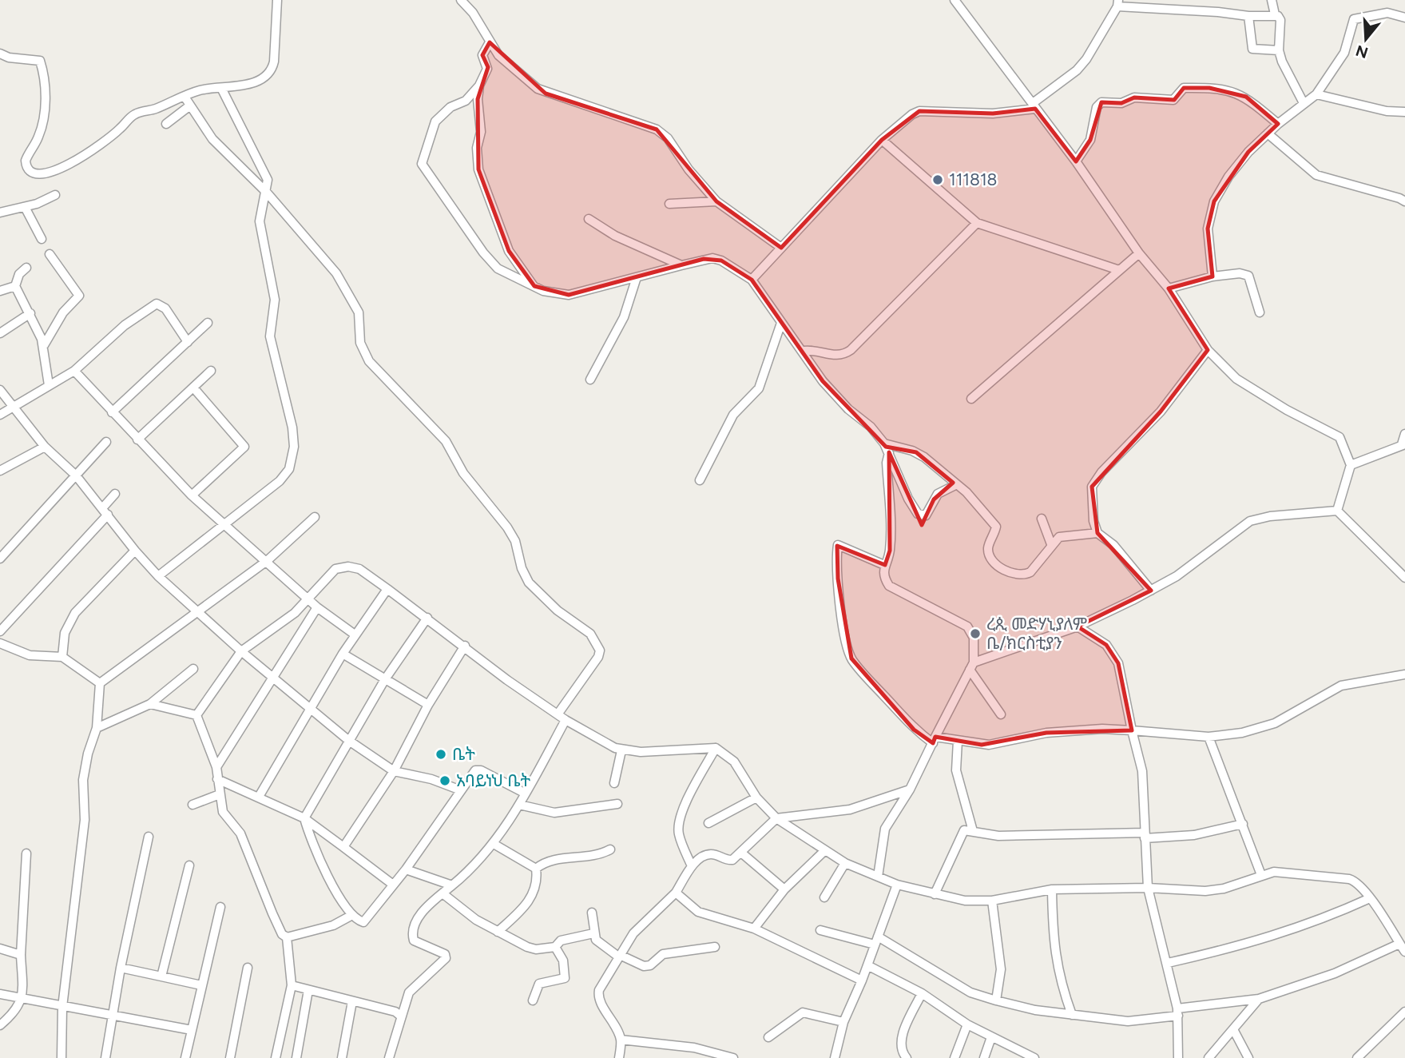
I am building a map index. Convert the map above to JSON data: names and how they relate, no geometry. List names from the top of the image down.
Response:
{
  "places": [
    "111818",
    "ረጲ መድሃኒያለም ቤ/ክርስቲያን",
    "ቤት",
    "አባይነህ ቤት"
  ],
  "north": "bottom"
}
